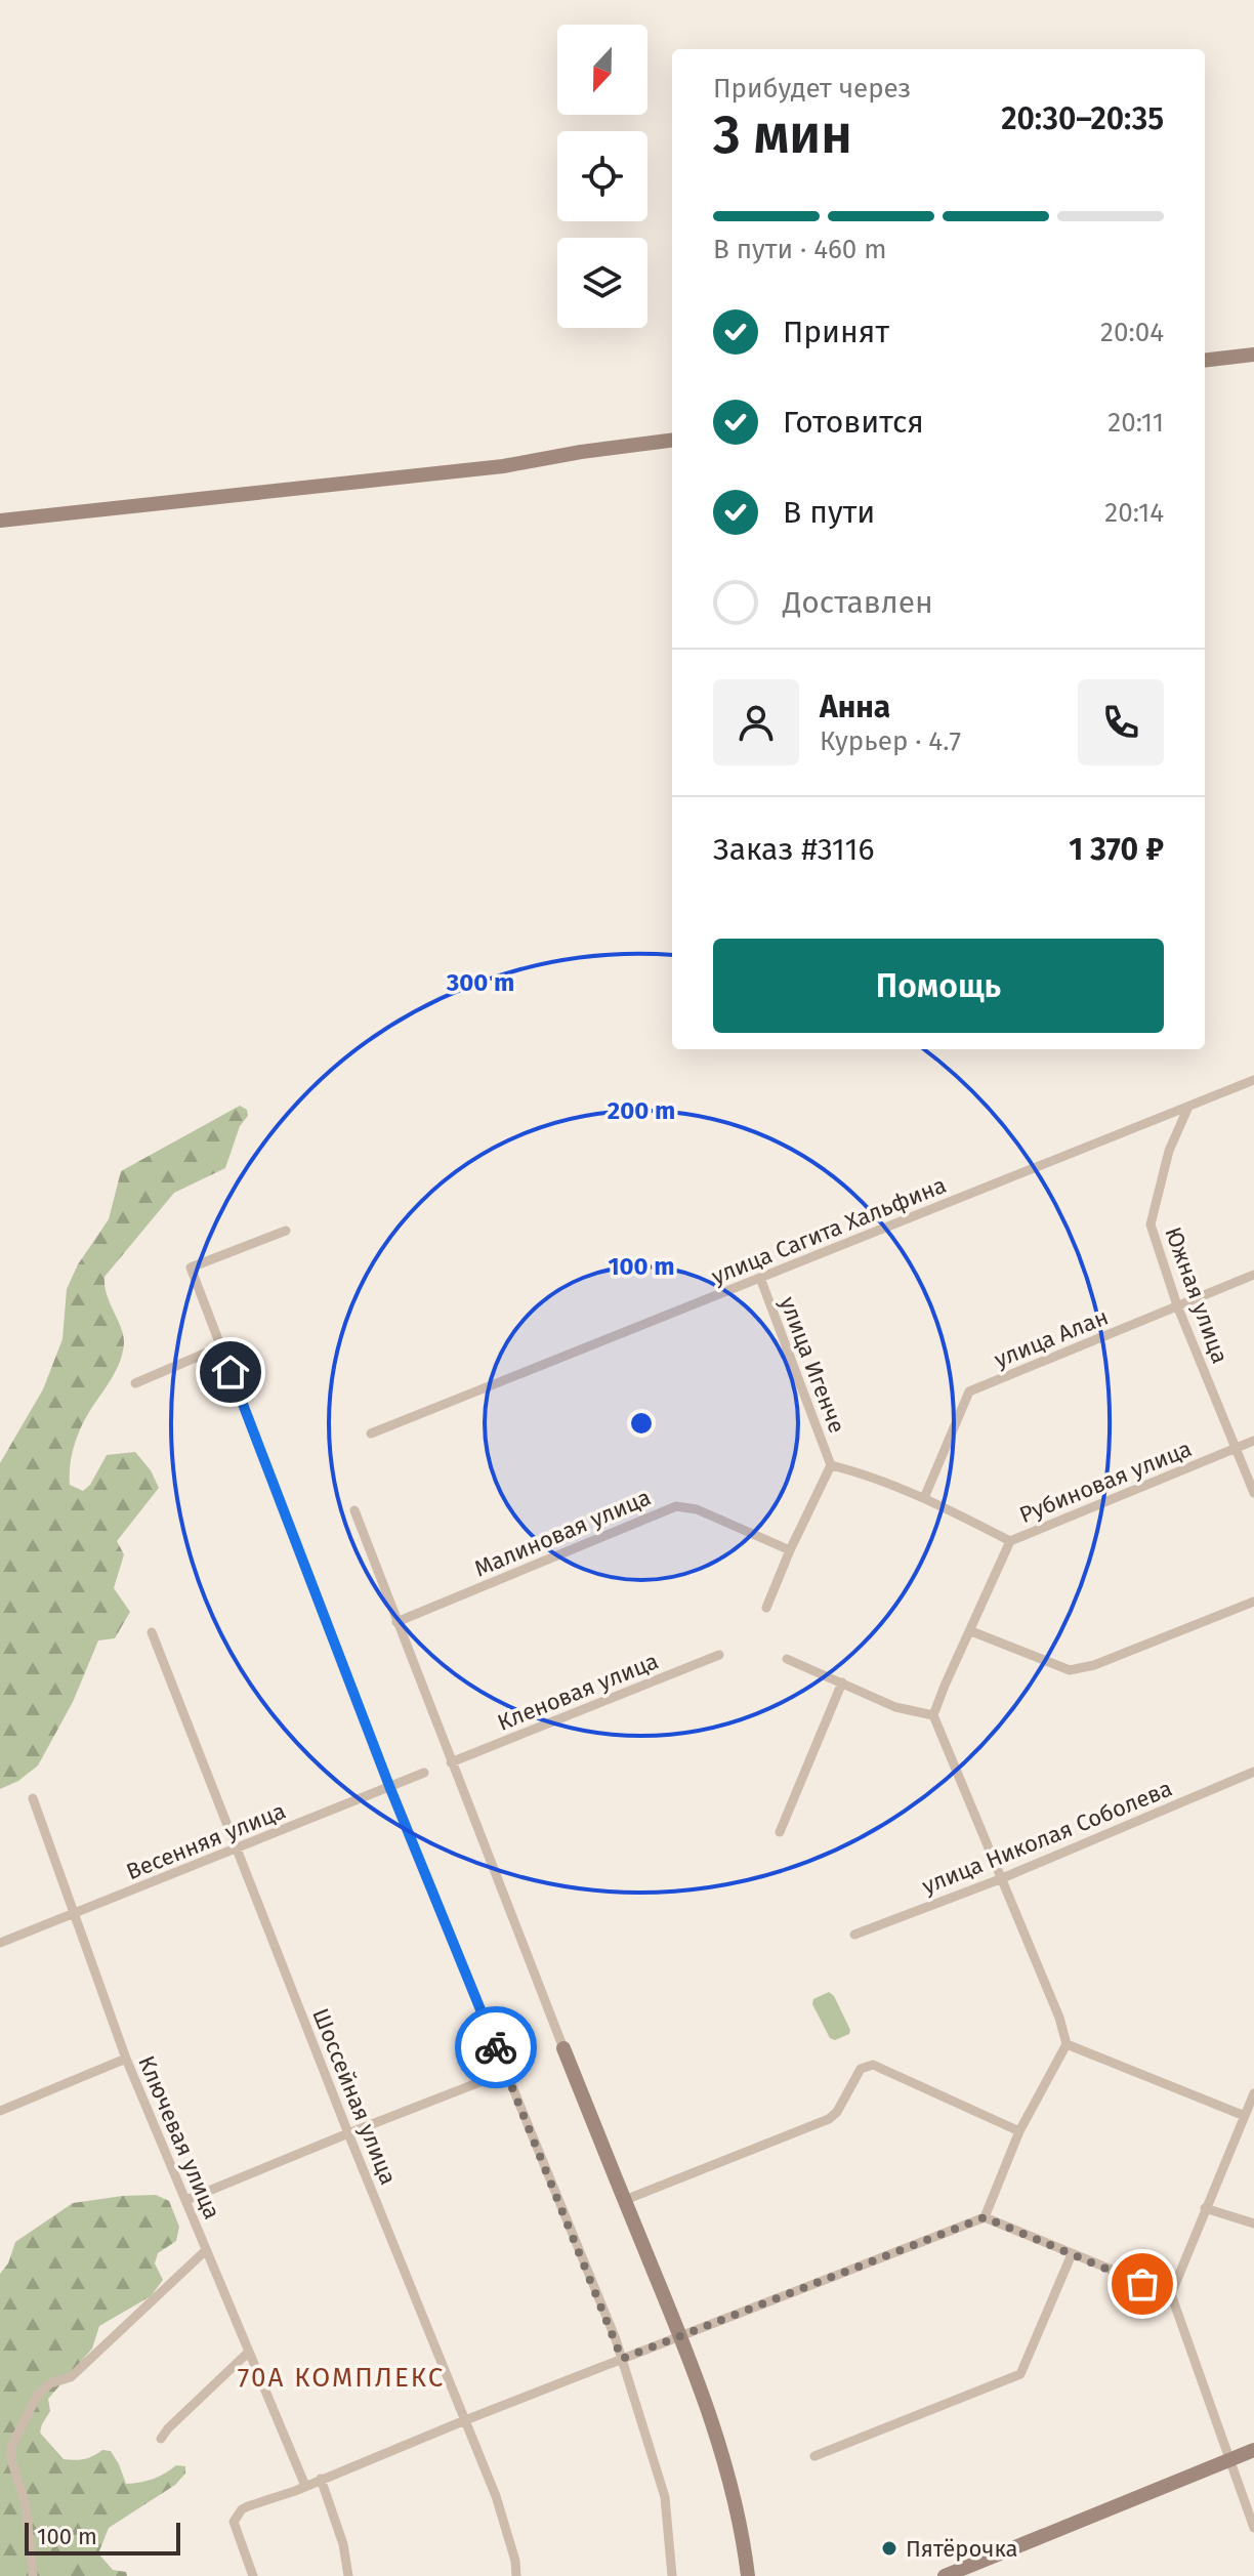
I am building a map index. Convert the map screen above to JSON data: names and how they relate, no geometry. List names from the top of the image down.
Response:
{
  "streets": {
    "street": [
      "улица Сагита Хальфина",
      "Южная улица",
      "улица Алан",
      "улица Игенче",
      "Рубиновая улица",
      "Малиновая улица",
      "Кленовая улица",
      "улица Николая Соболева",
      "Весенняя улица",
      "Шоссейная улица",
      "Ключевая улица"
    ]
  },
  "crossings": [
    ["улица Сагита Хальфина", "Южная улица"],
    ["улица Сагита Хальфина", "улица Игенче"],
    ["Южная улица", "улица Алан"],
    ["Южная улица", "Рубиновая улица"],
    ["улица Алан", "улица Игенче"],
    ["улица Игенче", "Рубиновая улица"],
    ["Весенняя улица", "Шоссейная улица"],
    ["Весенняя улица", "Ключевая улица"]
  ],
  "districts": ["70А КОМПЛЕКС"],
  "places": ["Пятёрочка"],
  "scale_bar": "100 m",
  "north": "bottom",
  "page": {
    "heading": ["3 мин", "Прибудет через", "20:30–20:35"],
    "panel": [
      "Анна",
      "Курьер · 4.7",
      "Заказ #3116",
      "1 370 ₽"
    ],
    "bar": "В пути · 460 m",
    "list": [
      ["Принят", "20:04"],
      ["Готовится", "20:11"],
      ["В пути", "20:14"],
      "Доставлен"
    ],
    "buttons": "Помощь",
    "scale": "100 m"
  },
  "rings": ["300 m", "200 m", "100 m"]
}
